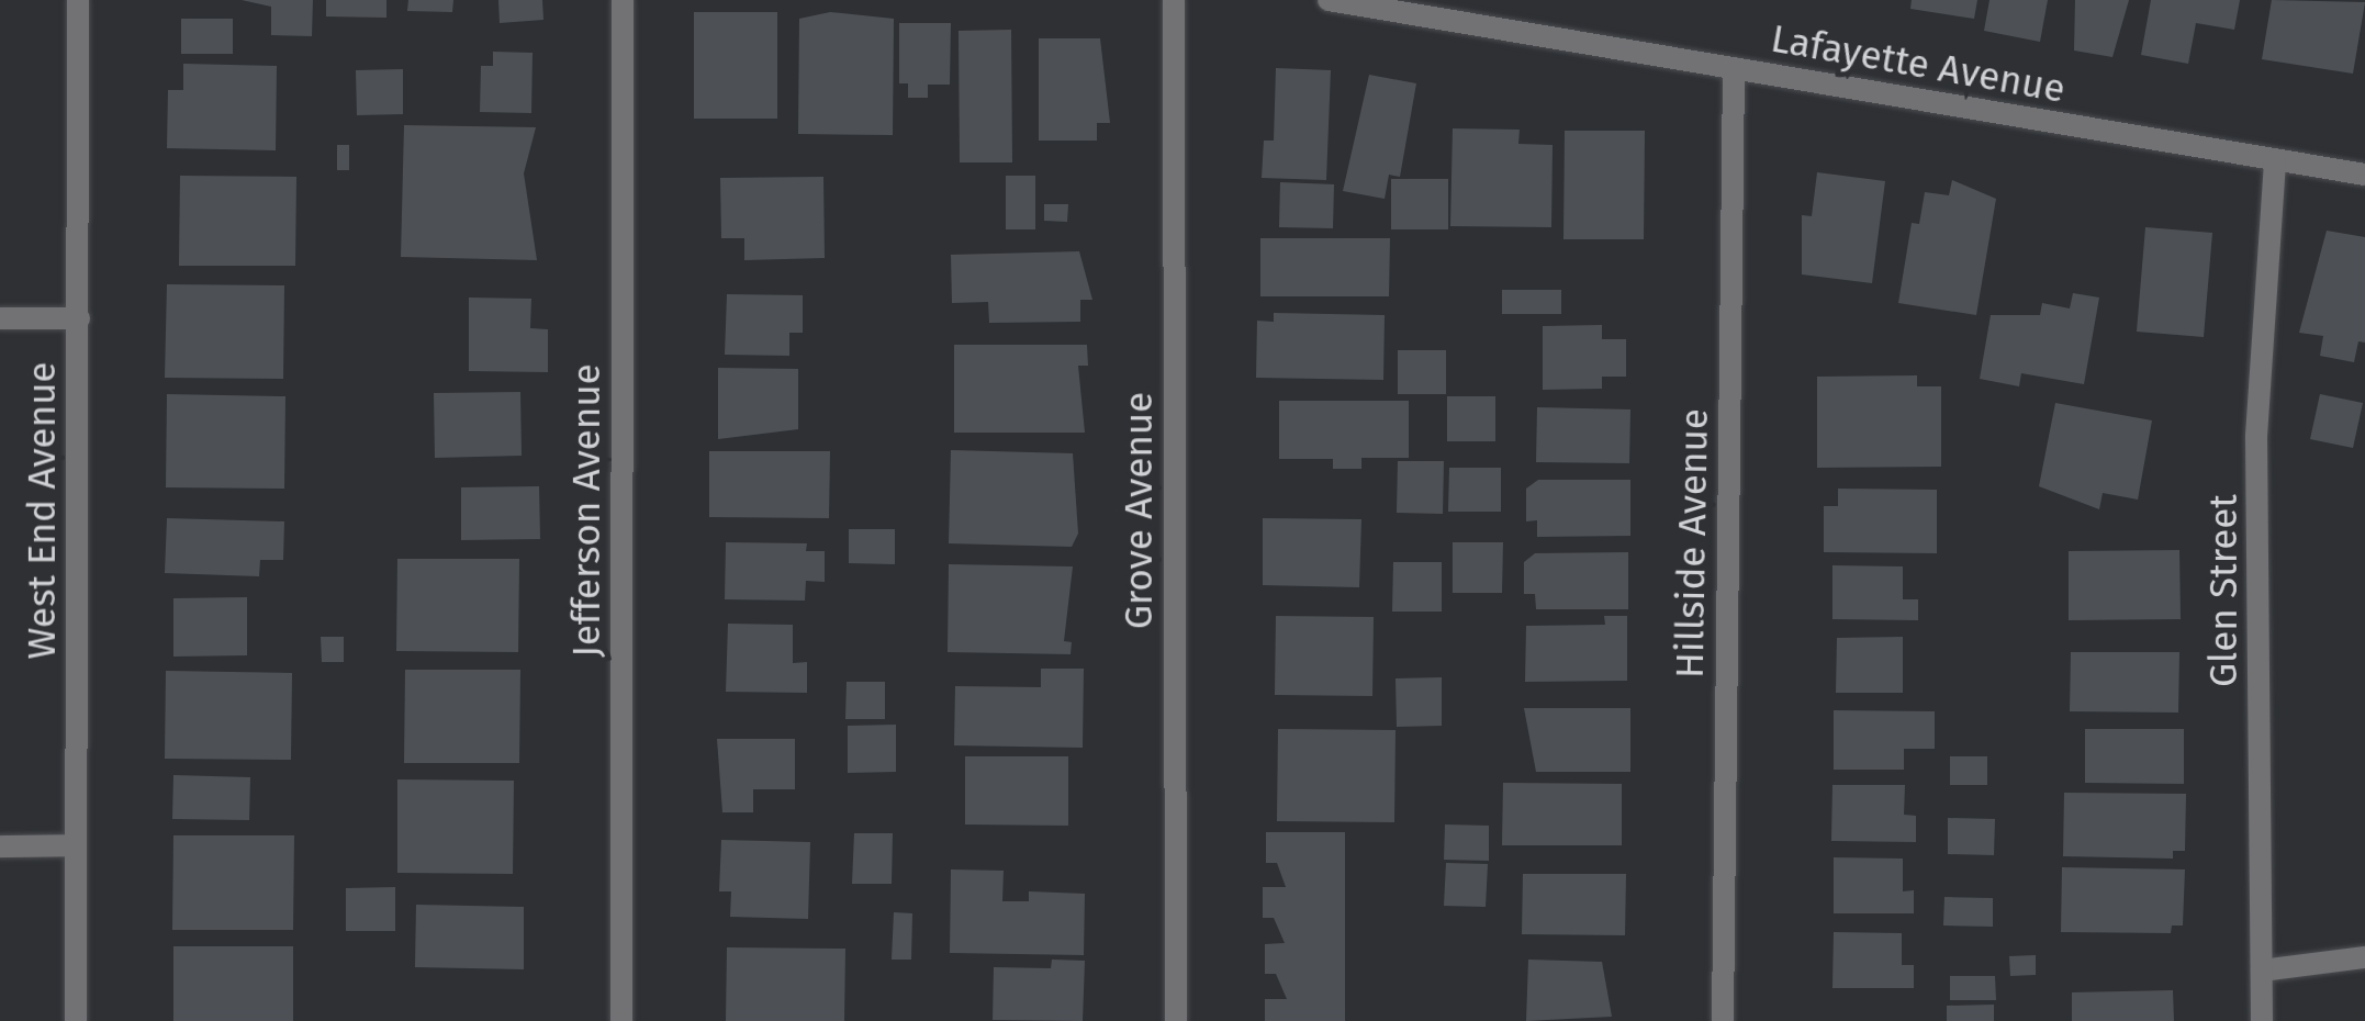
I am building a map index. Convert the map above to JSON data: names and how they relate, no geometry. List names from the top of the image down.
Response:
{
  "streets": {
    "street": [
      "Lafayette Avenue",
      "West End Avenue",
      "Jefferson Avenue",
      "Grove Avenue",
      "Hillside Avenue",
      "Glen Street"
    ]
  },
  "crossings": [
    ["Lafayette Avenue", "Hillside Avenue"],
    ["Lafayette Avenue", "Glen Street"]
  ]
}
